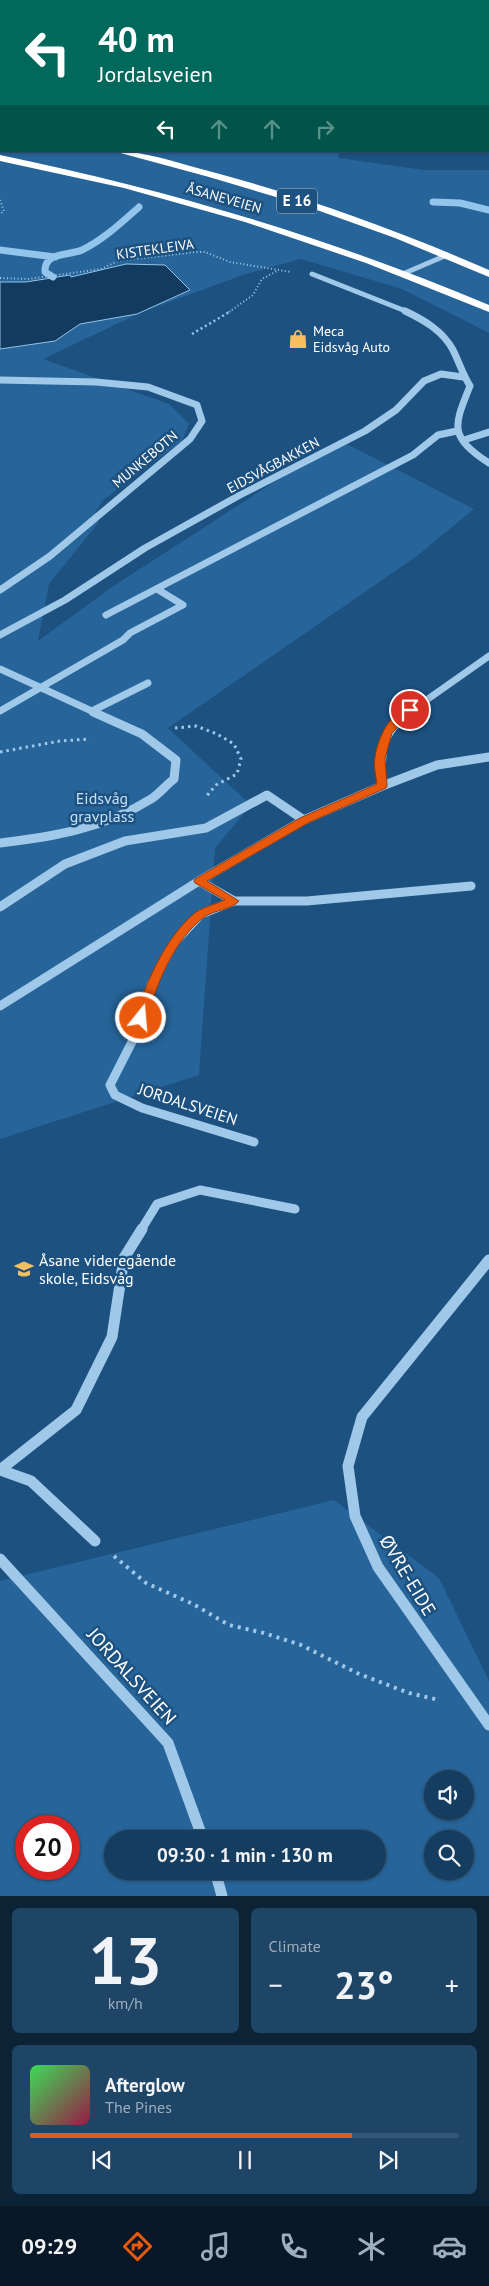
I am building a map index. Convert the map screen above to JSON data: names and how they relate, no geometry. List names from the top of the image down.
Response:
{
  "streets": {
    "highway": ["ÅSANEVEIEN", "E 16"],
    "street": [
      "MUNKEBOTN",
      "EIDSVÅGBAKKEN",
      "JORDALSVEIEN",
      "ØVRE-EIDE"
    ],
    "path": ["KISTEKLEIVA"]
  },
  "parks": ["Eidsvåg gravplass"],
  "places": {
    "shop": ["Meca Eidsvåg Auto"],
    "school or university": ["Åsane videregående skole, Eidsvåg"]
  },
  "page": {
    "turn": ["40 m", "Jordalsveien"],
    "limit": "20",
    "trip": "09:30 · 1 min · 130 m",
    "tile": [
      ["13", "km/h"],
      "Climate"
    ],
    "heat": ["−", "23°", "+"],
    "song": ["Afterglow", "The Pines"],
    "tabs": "09:29"
  }
}
